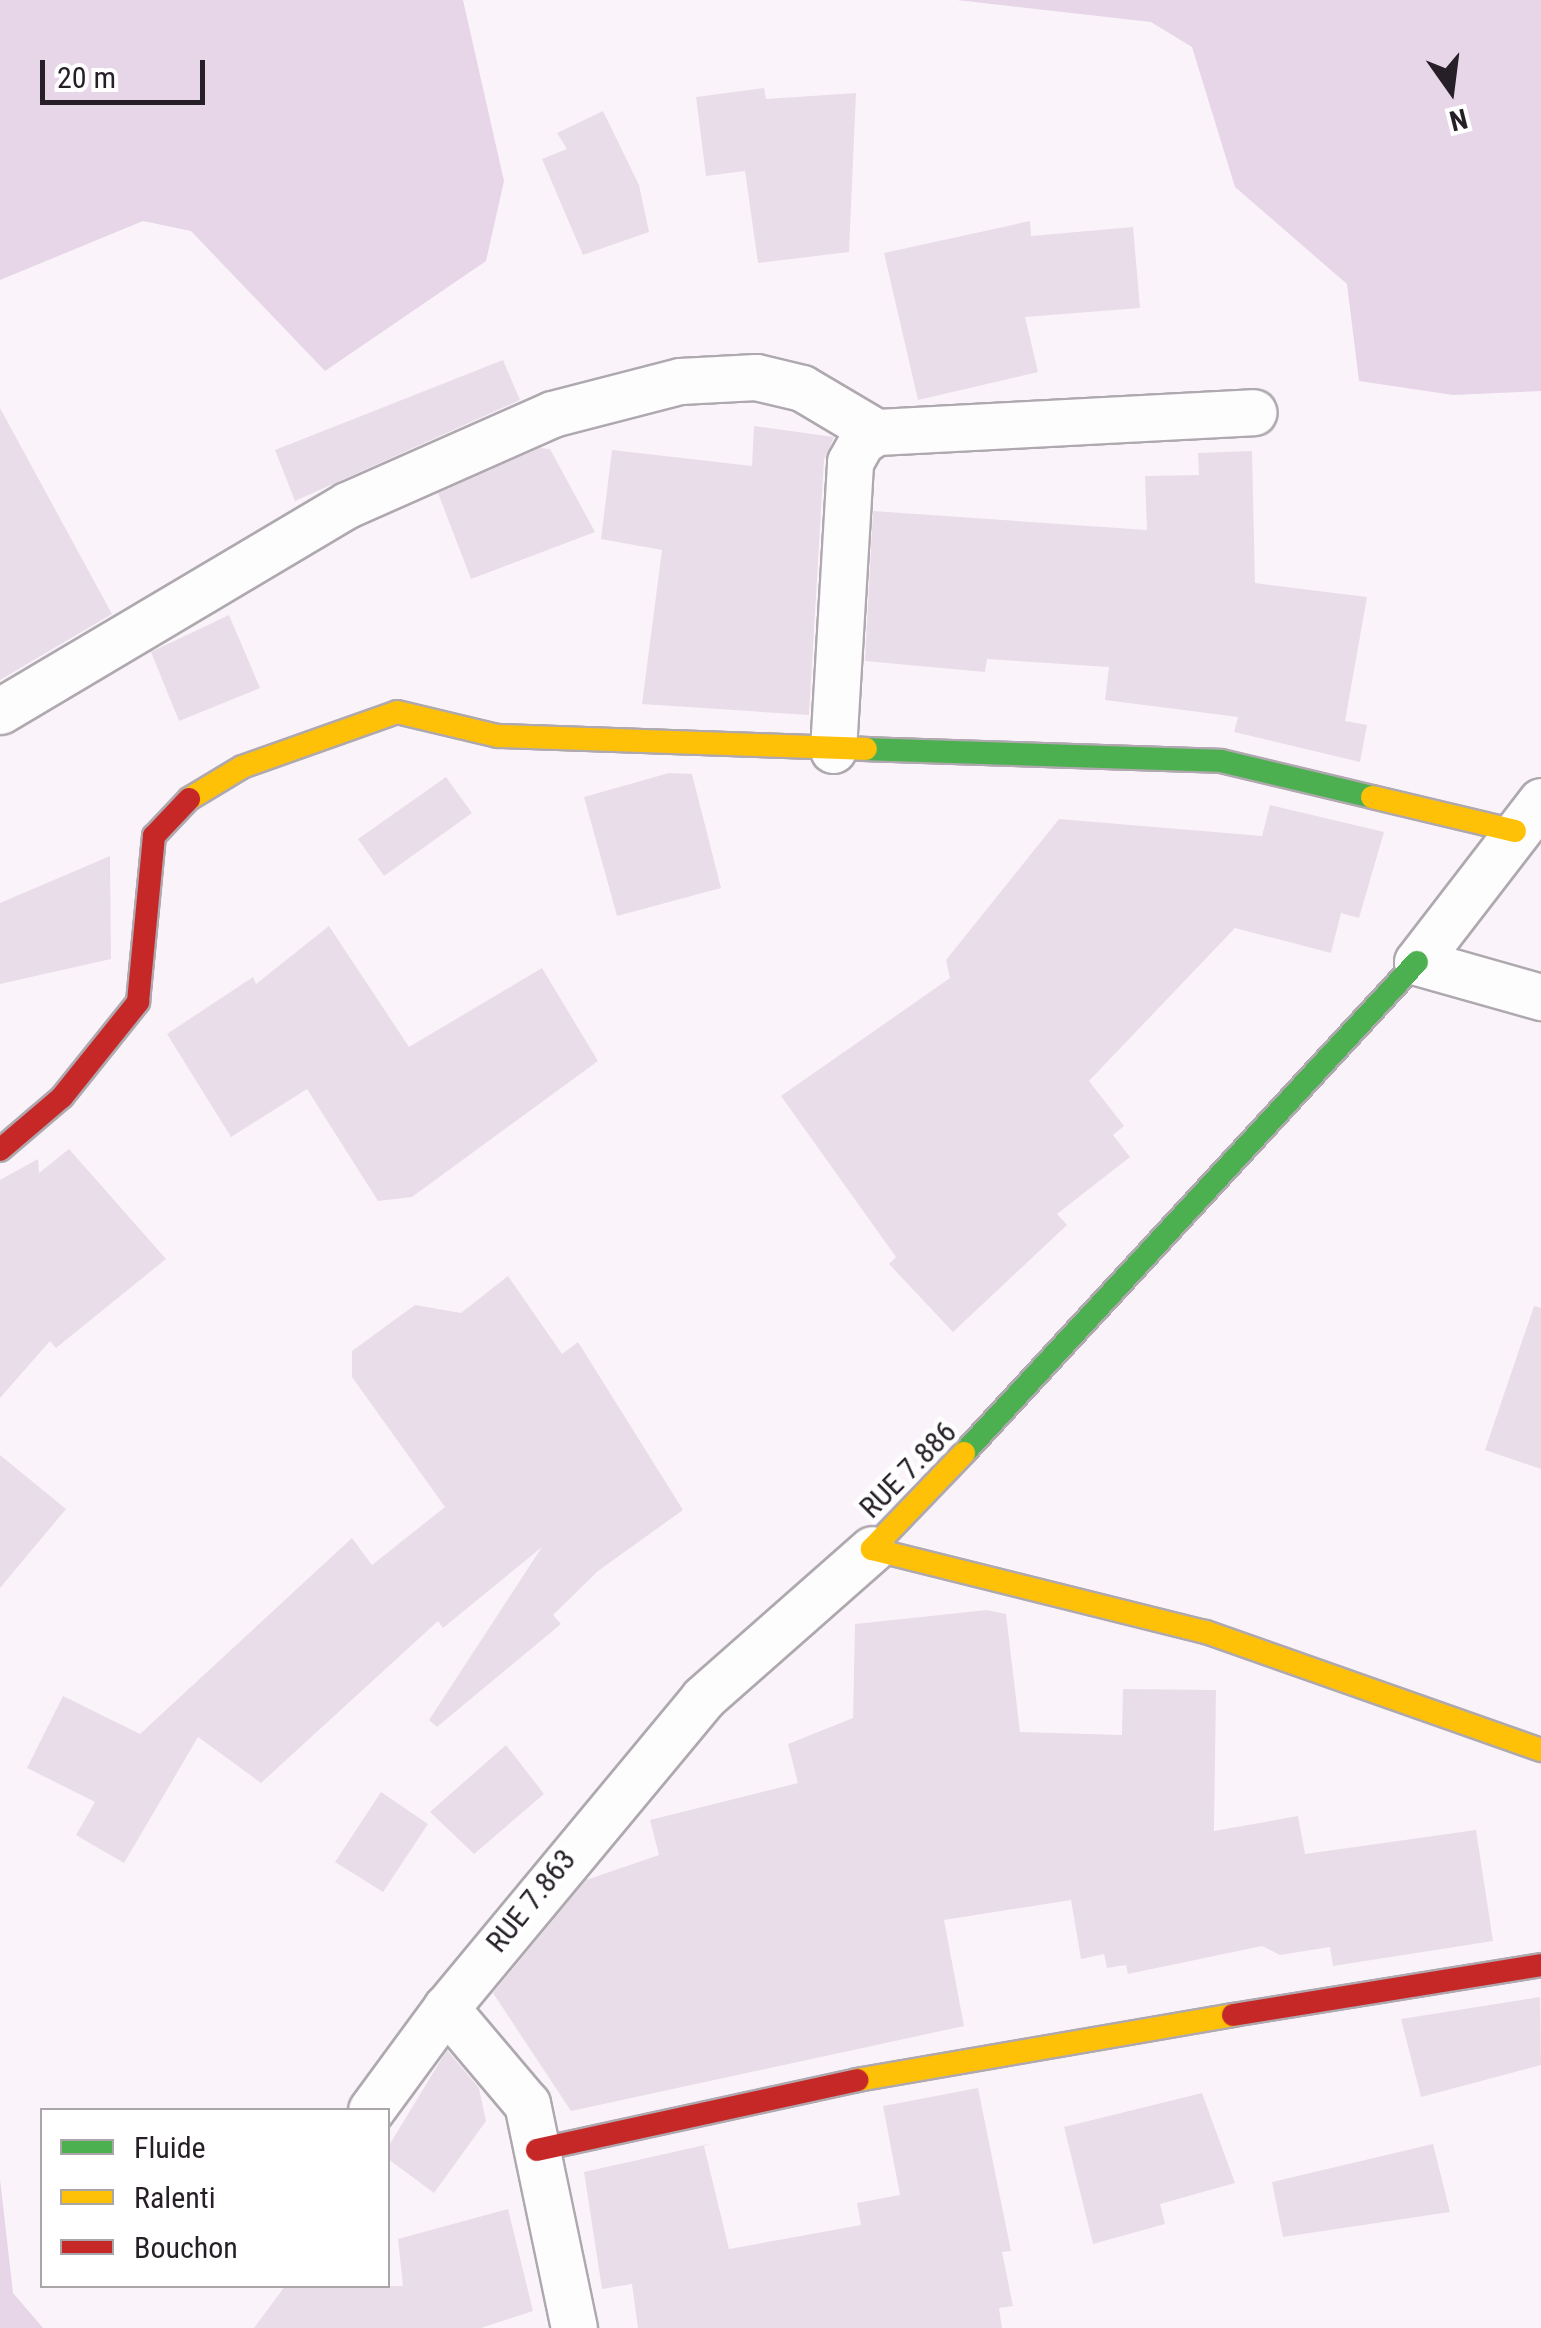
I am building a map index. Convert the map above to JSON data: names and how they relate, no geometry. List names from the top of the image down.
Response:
{
  "streets": {
    "street": ["RUE 7.886", "RUE 7.863"]
  },
  "crossings": [
    ["RUE 7.886", "RUE 7.863"]
  ],
  "legend": ["Fluide", "Ralenti", "Bouchon"],
  "scale_bar": "20 m",
  "north": "bottom"
}
